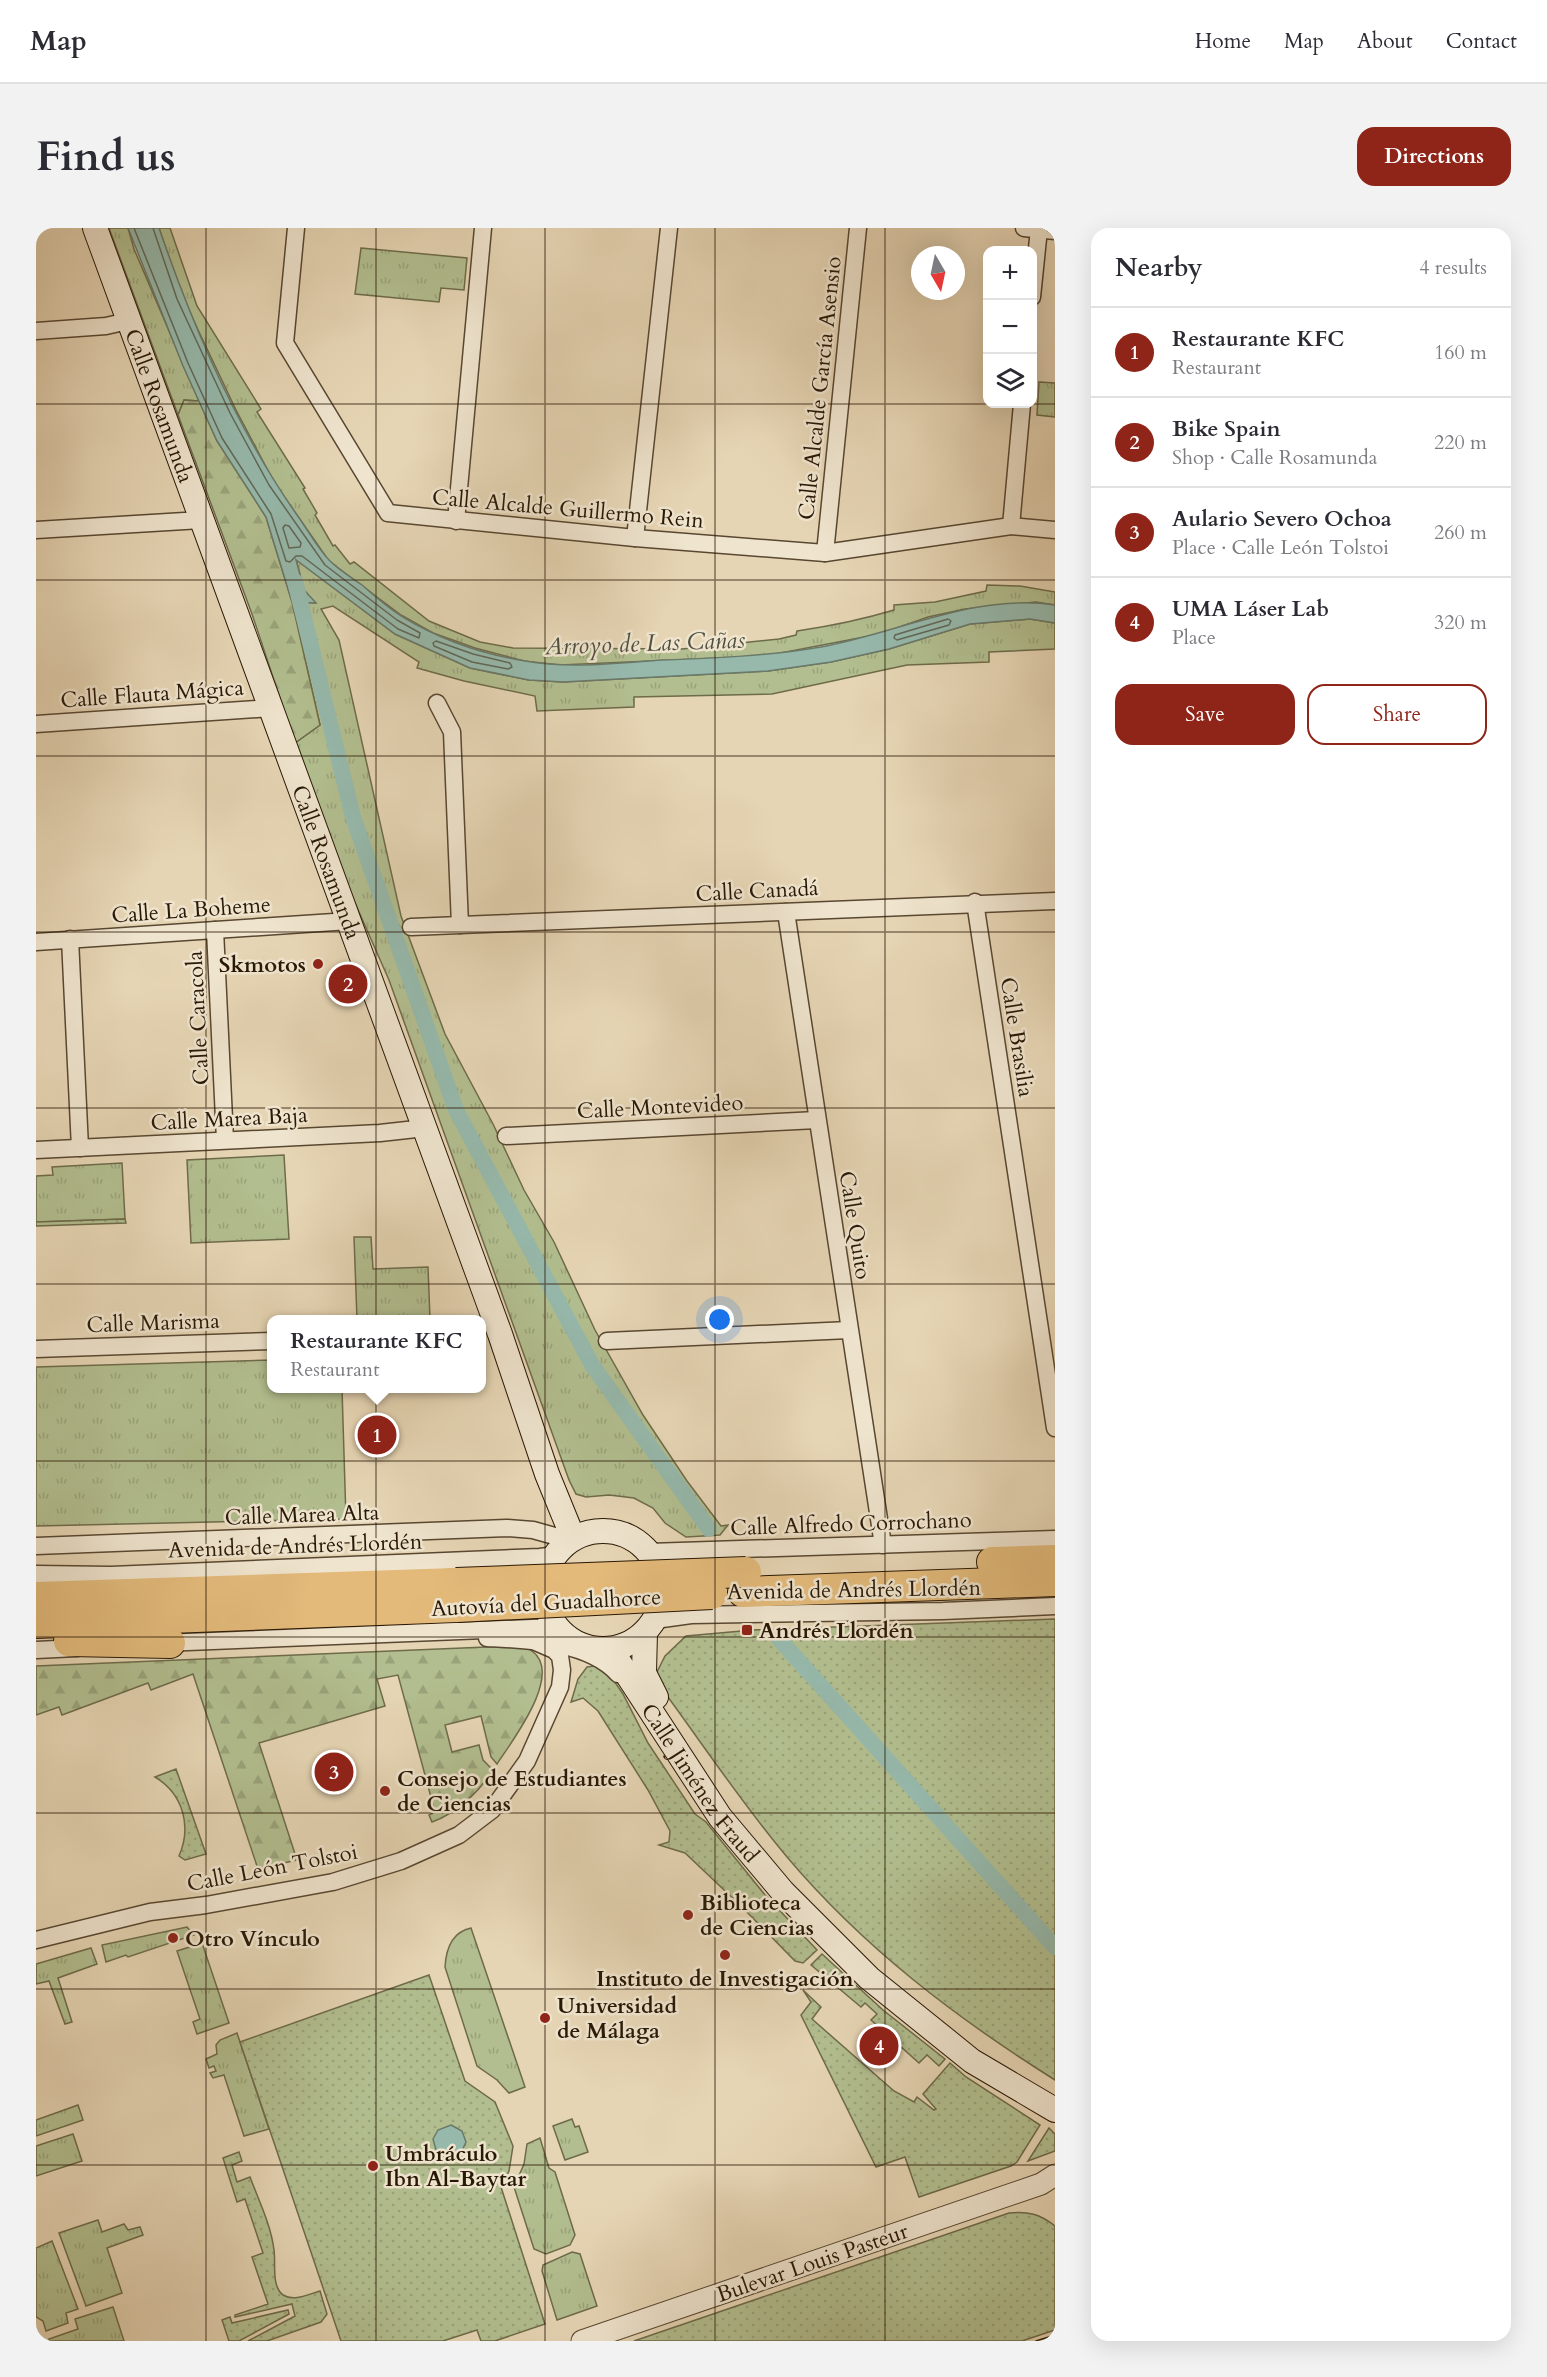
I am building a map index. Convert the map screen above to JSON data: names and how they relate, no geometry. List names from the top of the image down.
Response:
{
  "streets": {
    "highway": ["Autovía del Guadalhorce"],
    "main road": ["Calle Rosamunda", "Calle Jiménez Fraud"],
    "street": [
      "Calle Alcalde García Asensio",
      "Calle Alcalde Guillermo Rein",
      "Calle Flauta Mágica",
      "Calle Canadá",
      "Calle La Boheme",
      "Calle Caracola",
      "Calle Brasilia",
      "Calle Montevideo",
      "Calle Marea Baja",
      "Calle Quito",
      "Calle Marisma",
      "Calle Marea Alta",
      "Calle Alfredo Corrochano",
      "Avenida de Andrés Llordén",
      "Calle León Tolstoi",
      "Bulevar Louis Pasteur"
    ]
  },
  "crossings": [
    ["Calle Alcalde García Asensio", "Calle Alcalde Guillermo Rein"],
    ["Calle Rosamunda", "Calle Flauta Mágica"],
    ["Calle Rosamunda", "Calle La Boheme"],
    ["Calle Rosamunda", "Calle Marea Baja"],
    ["Calle Rosamunda", "Calle Marea Alta"],
    ["Calle Rosamunda", "Calle Alfredo Corrochano"],
    ["Calle Rosamunda", "Avenida de Andrés Llordén"],
    ["Calle Rosamunda", "Calle Jiménez Fraud"],
    ["Calle Canadá", "Calle Brasilia"],
    ["Calle Canadá", "Calle Quito"],
    ["Calle La Boheme", "Calle Caracola"],
    ["Calle Caracola", "Calle Marea Baja"],
    ["Calle Montevideo", "Calle Quito"],
    ["Calle Quito", "Calle Alfredo Corrochano"],
    ["Calle Marea Alta", "Calle Alfredo Corrochano"],
    ["Calle Marea Alta", "Avenida de Andrés Llordén"],
    ["Calle Marea Alta", "Calle Jiménez Fraud"],
    ["Calle Alfredo Corrochano", "Avenida de Andrés Llordén"],
    ["Calle Alfredo Corrochano", "Calle Jiménez Fraud"],
    ["Avenida de Andrés Llordén", "Calle Jiménez Fraud"]
  ],
  "water": ["Arroyo de Las Cañas"],
  "places": {
    "other": [
      "Skmotos",
      "Consejo de Estudiantes de Ciencias",
      "Biblioteca de Ciencias",
      "Otro Vínculo",
      "Instituto de Investigación",
      "Universidad de Málaga",
      "Umbráculo Ibn Al-Baytar"
    ],
    "transit": ["Andrés Llordén"]
  },
  "north": "bottom",
  "page": {
    "header": "Map",
    "nav": [
      "Home",
      "Map",
      "About",
      "Contact"
    ],
    "buttons": [
      "Directions",
      ["Save", "Share"]
    ],
    "title": "Find us",
    "heading": ["Nearby", "4 results"],
    "map_buttons": ["+", "−"],
    "list": [
      {
        "mark": "1",
        "name": "Restaurante KFC",
        "note": "Restaurant",
        "value": "160 m"
      },
      {
        "mark": "2",
        "name": "Bike Spain",
        "note": "Shop · Calle Rosamunda",
        "value": "220 m"
      },
      {
        "mark": "3",
        "name": "Aulario Severo Ochoa",
        "note": "Place · Calle León Tolstoi",
        "value": "260 m"
      },
      {
        "mark": "4",
        "name": "UMA Láser Lab",
        "note": "Place",
        "value": "320 m"
      }
    ],
    "pins": [
      "2",
      "1",
      "3",
      "4"
    ],
    "popup": ["Restaurante KFC", "Restaurant"]
  }
}
